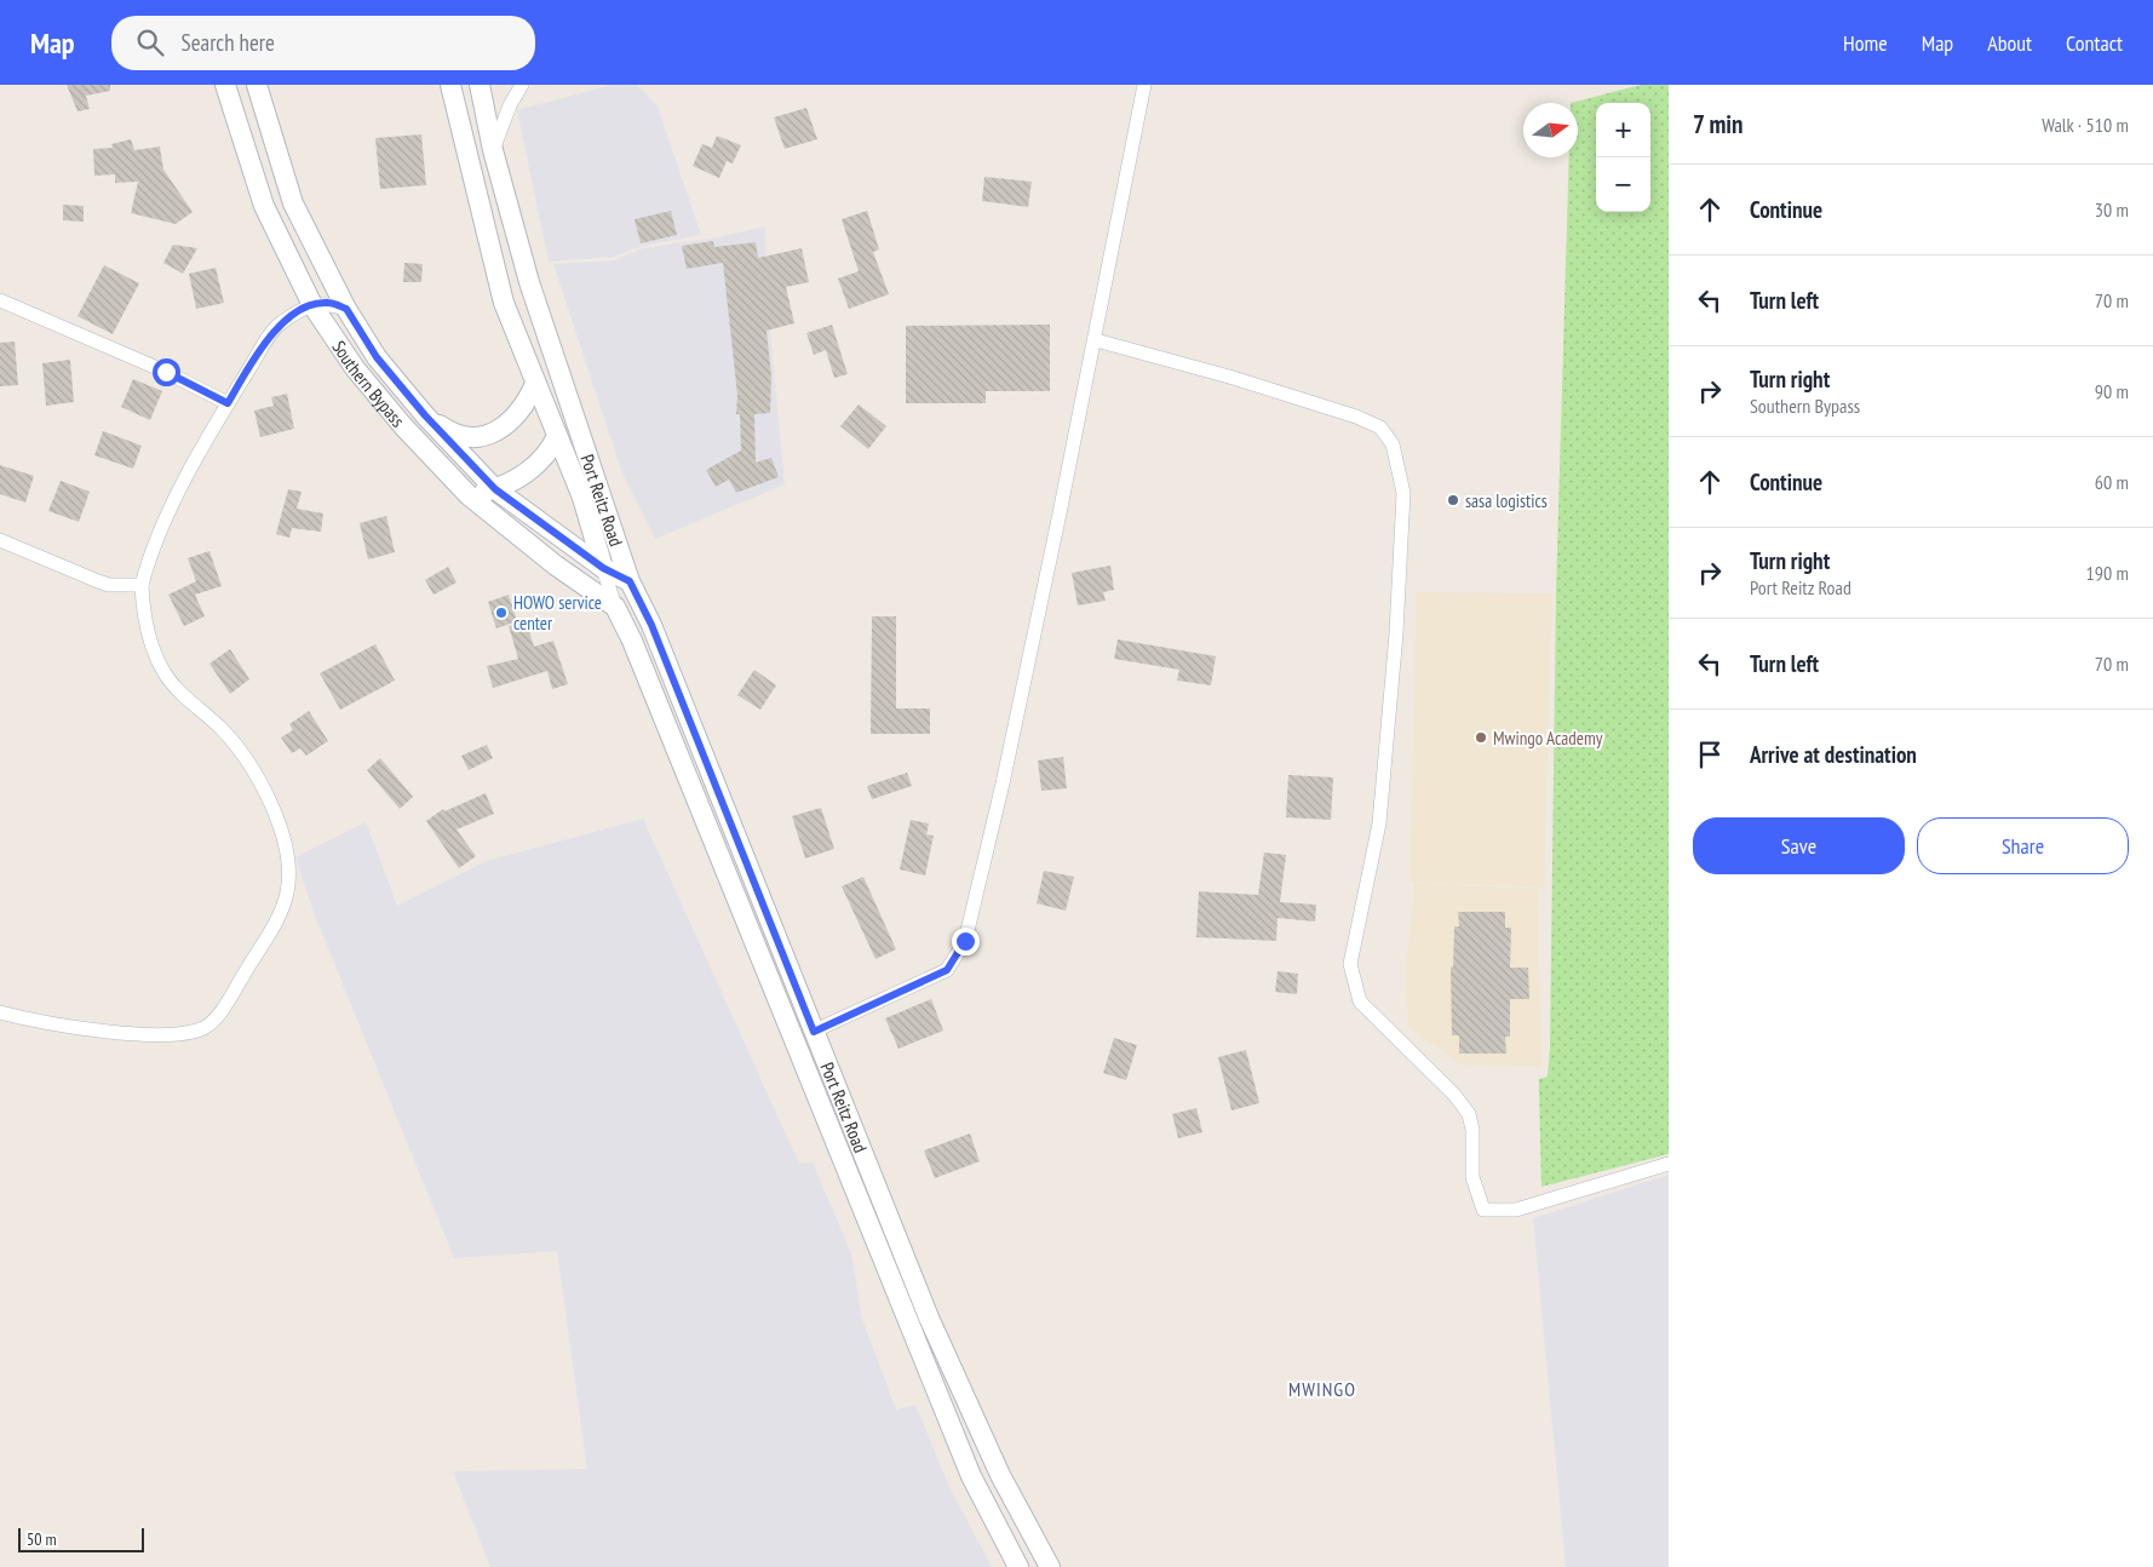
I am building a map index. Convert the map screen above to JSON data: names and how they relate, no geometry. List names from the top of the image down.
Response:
{
  "streets": {
    "main road": ["Southern Bypass", "Port Reitz Road"]
  },
  "crossings": [
    ["Southern Bypass", "Port Reitz Road"]
  ],
  "districts": ["MWINGO"],
  "places": ["sasa logistics", "HOWO service center", "Mwingo Academy"],
  "scale_bar": "50 m",
  "north": "right",
  "page": {
    "header": "Map",
    "search": "Search here",
    "nav": [
      "Home",
      "Map",
      "About",
      "Contact"
    ],
    "heading": ["7 min", "Walk · 510 m"],
    "map_buttons": ["+", "−"],
    "list": [
      ["Continue", "30 m"],
      ["Turn left", "70 m"],
      ["Turn right", "Southern Bypass", "90 m"],
      ["Continue", "60 m"],
      ["Turn right", "Port Reitz Road", "190 m"],
      ["Turn left", "70 m"],
      "Arrive at destination"
    ],
    "buttons": ["Save", "Share"],
    "scale": "50 m"
  }
}
